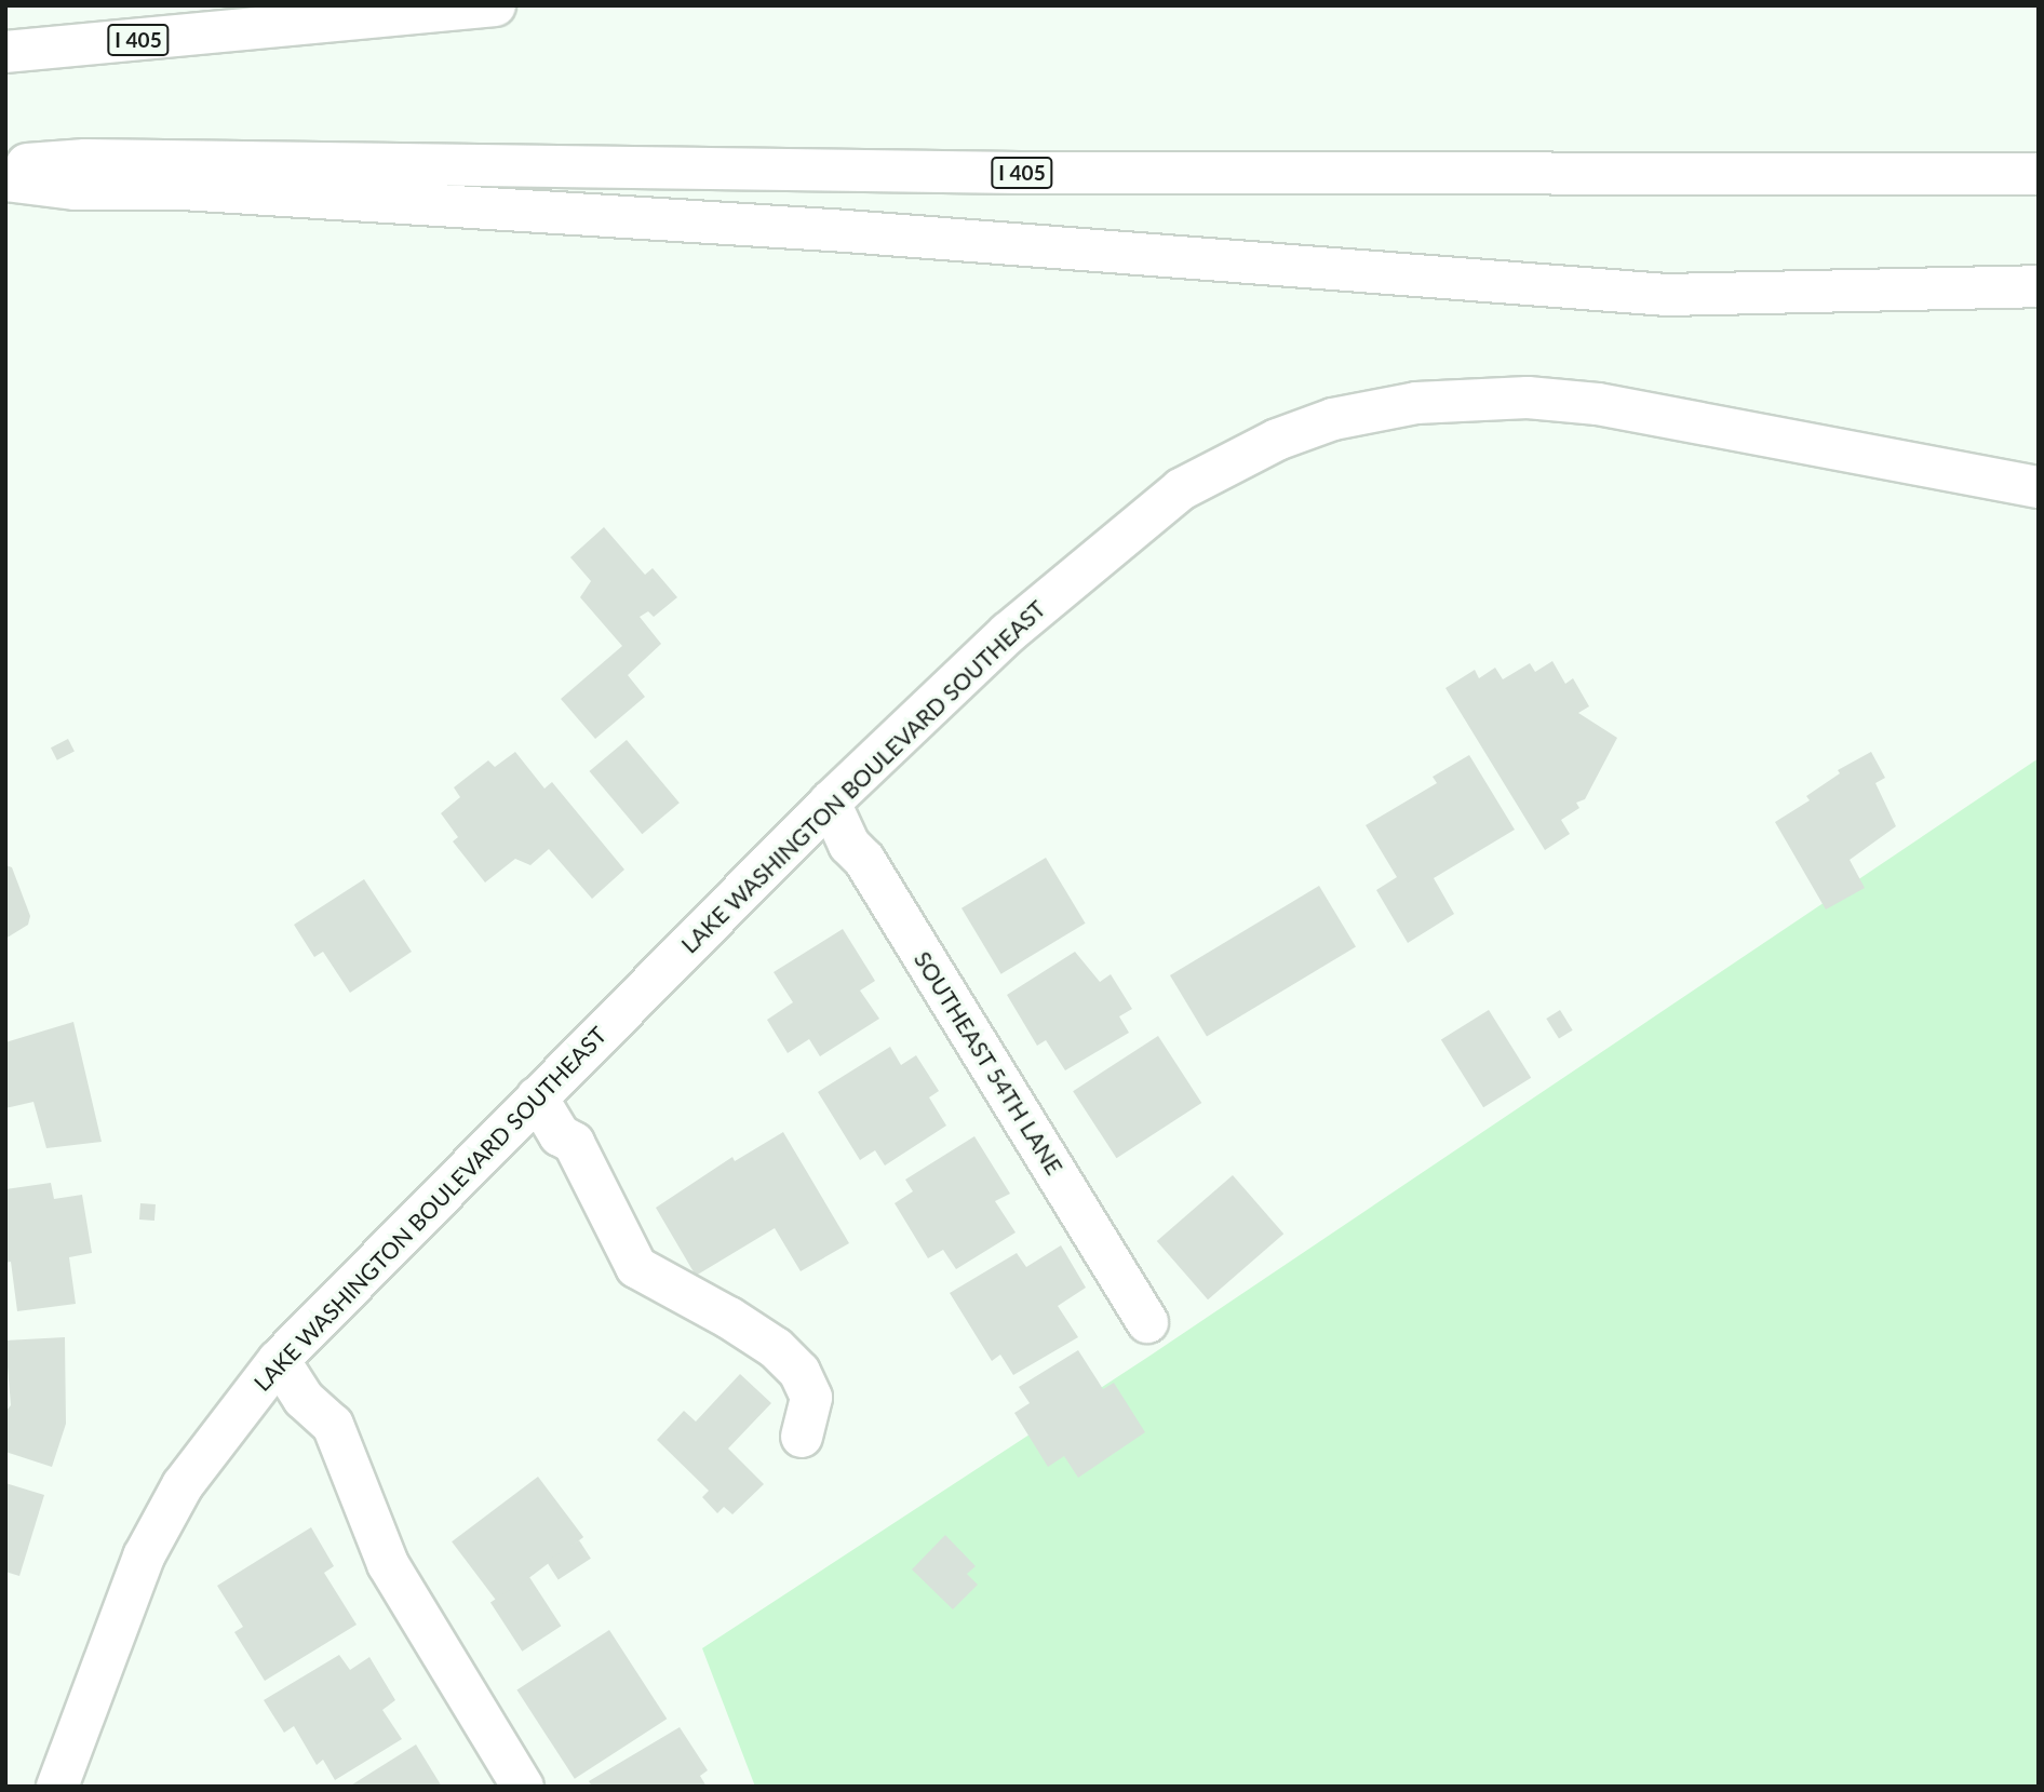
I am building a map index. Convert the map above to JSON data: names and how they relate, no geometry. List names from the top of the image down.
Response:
{
  "streets": {
    "main road": ["I 405", "LAKE WASHINGTON BOULEVARD SOUTHEAST", "SOUTHEAST 54TH LANE"]
  },
  "crossings": [
    ["LAKE WASHINGTON BOULEVARD SOUTHEAST", "SOUTHEAST 54TH LANE"]
  ]
}
